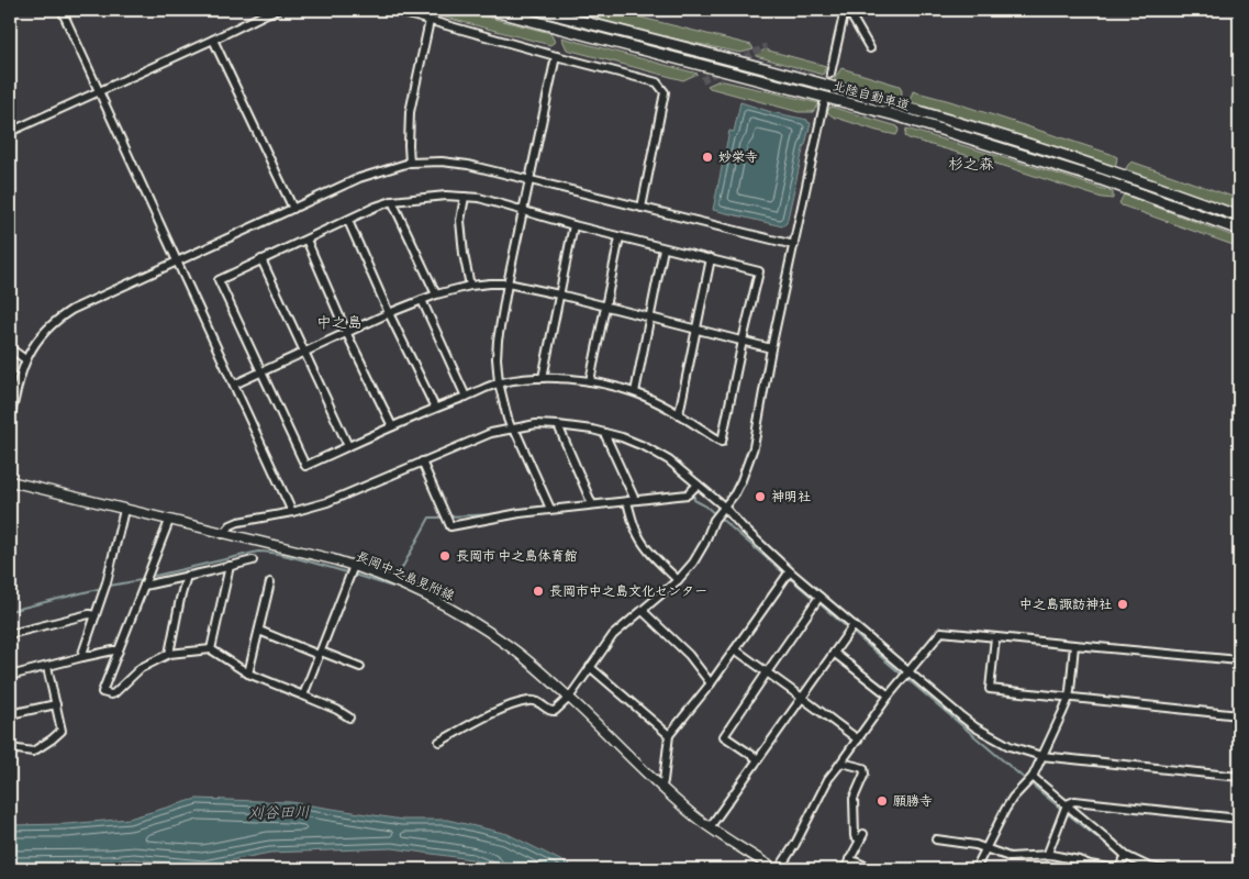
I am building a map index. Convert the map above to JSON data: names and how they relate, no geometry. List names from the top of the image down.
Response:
{
  "streets": {
    "highway": ["北陸自動車道"],
    "main road": ["長岡中之島見附線"]
  },
  "districts": ["杉之森", "中之島"],
  "water": ["刈谷田川"],
  "places": [
    "妙栄寺",
    "神明社",
    "長岡市 中之島体育館",
    "長岡市中之島文化センター",
    "中之島諏訪神社",
    "願勝寺"
  ]
}
